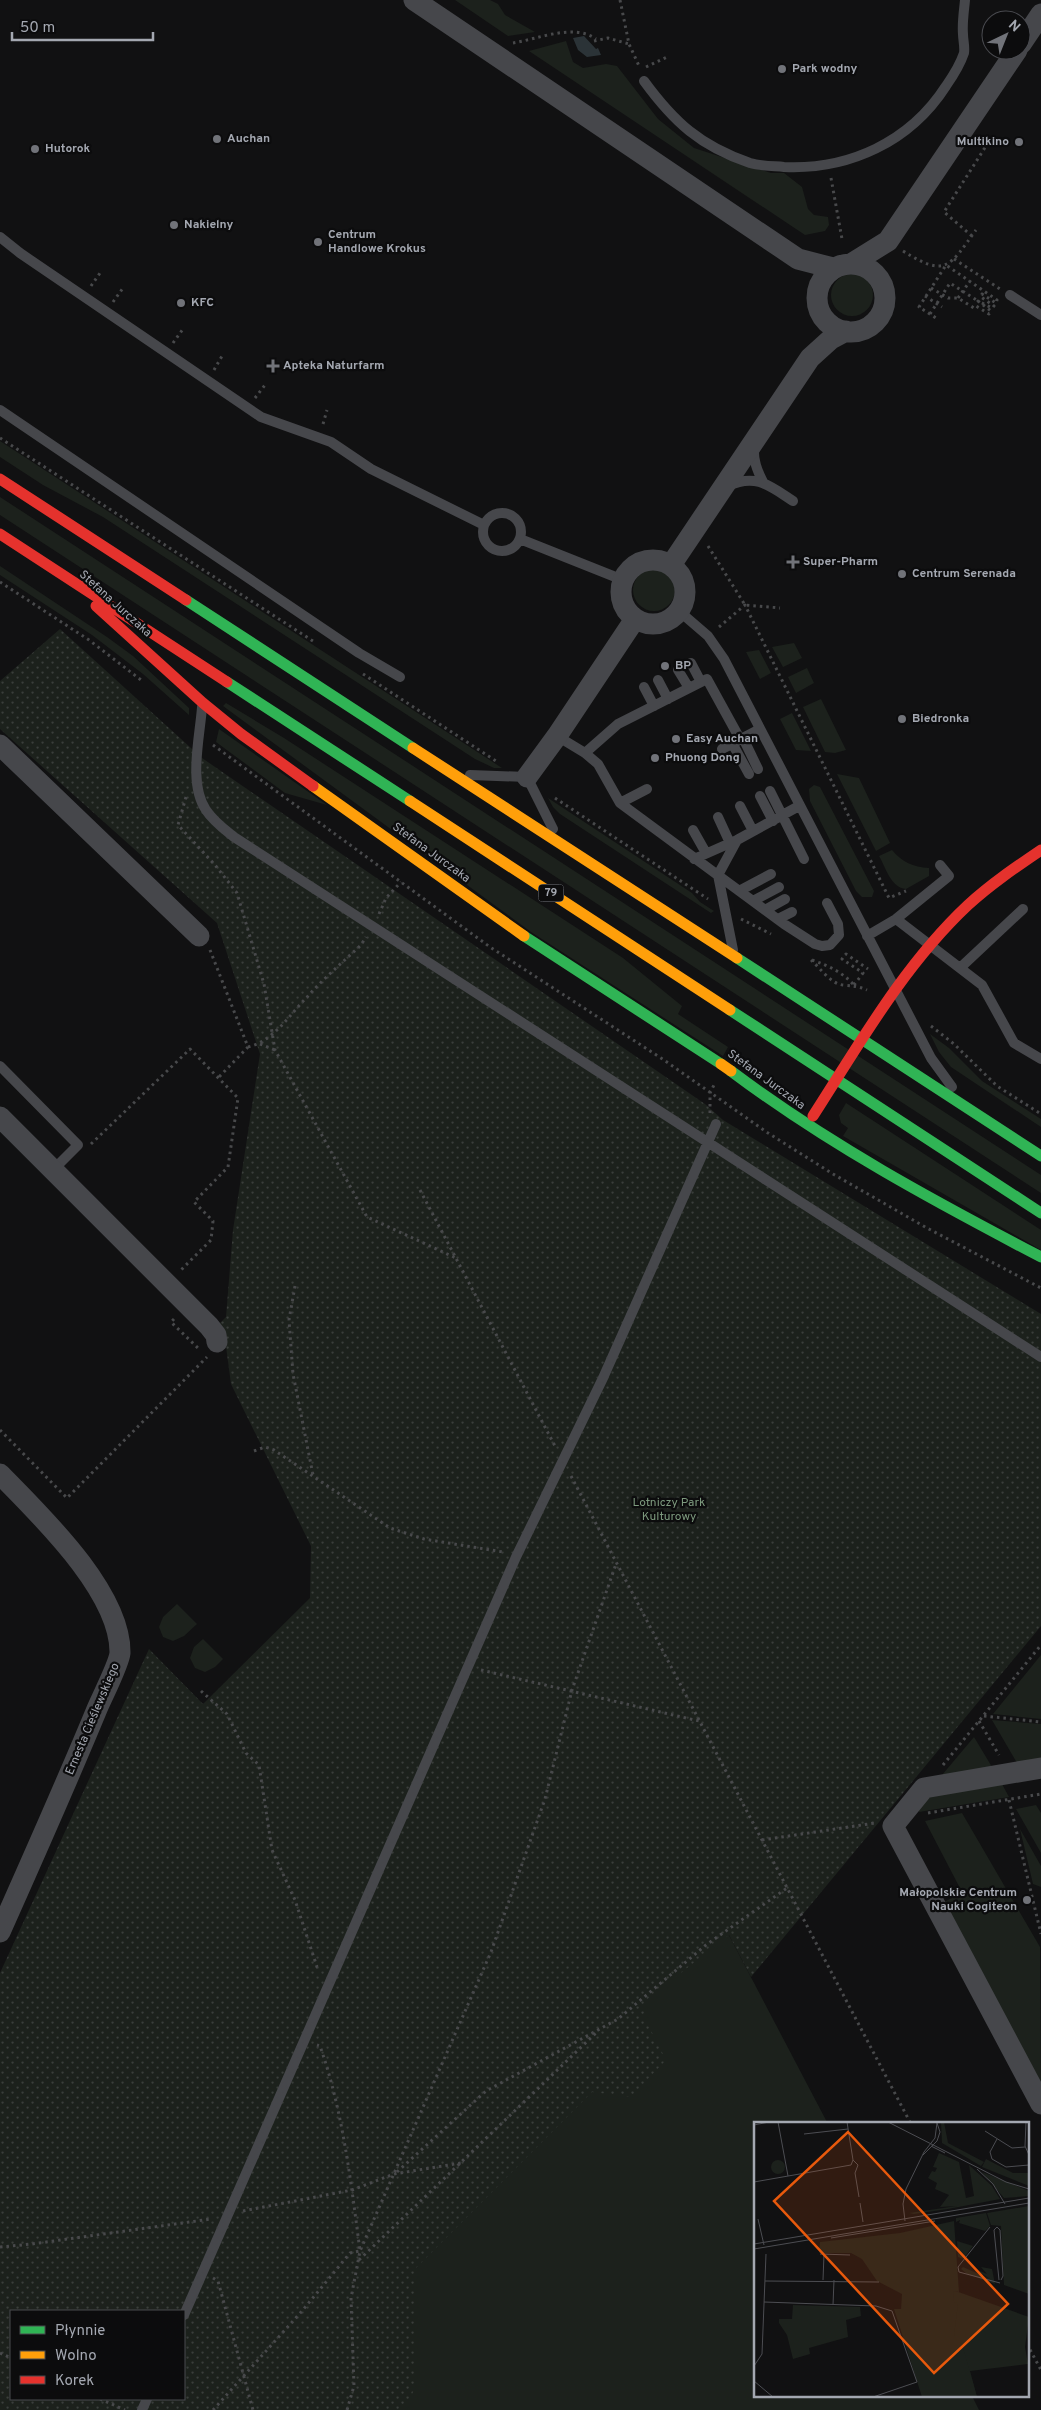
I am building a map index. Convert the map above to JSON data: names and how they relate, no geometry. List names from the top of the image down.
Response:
{
  "streets": {
    "main road": ["Stefana Jurczaka", "79"],
    "street": ["Ernesta Cieślewskiego"]
  },
  "crossings": [
    ["Stefana Jurczaka", "79"]
  ],
  "parks": ["Lotniczy Park Kulturowy"],
  "places": {
    "other": [
      "Park wodny",
      "Auchan",
      "Multikino",
      "Hutorok",
      "Nakielny",
      "Centrum Handlowe Krokus",
      "KFC",
      "Centrum Serenada",
      "BP",
      "Biedronka",
      "Easy Auchan",
      "Phuong Dong",
      "Małopolskie Centrum Nauki Cogiteon"
    ],
    "health": ["Apteka Naturfarm", "Super-Pharm"]
  },
  "legend": ["Płynnie", "Wolno", "Korek"],
  "scale_bar": "50 m",
  "north": "top right"
}
